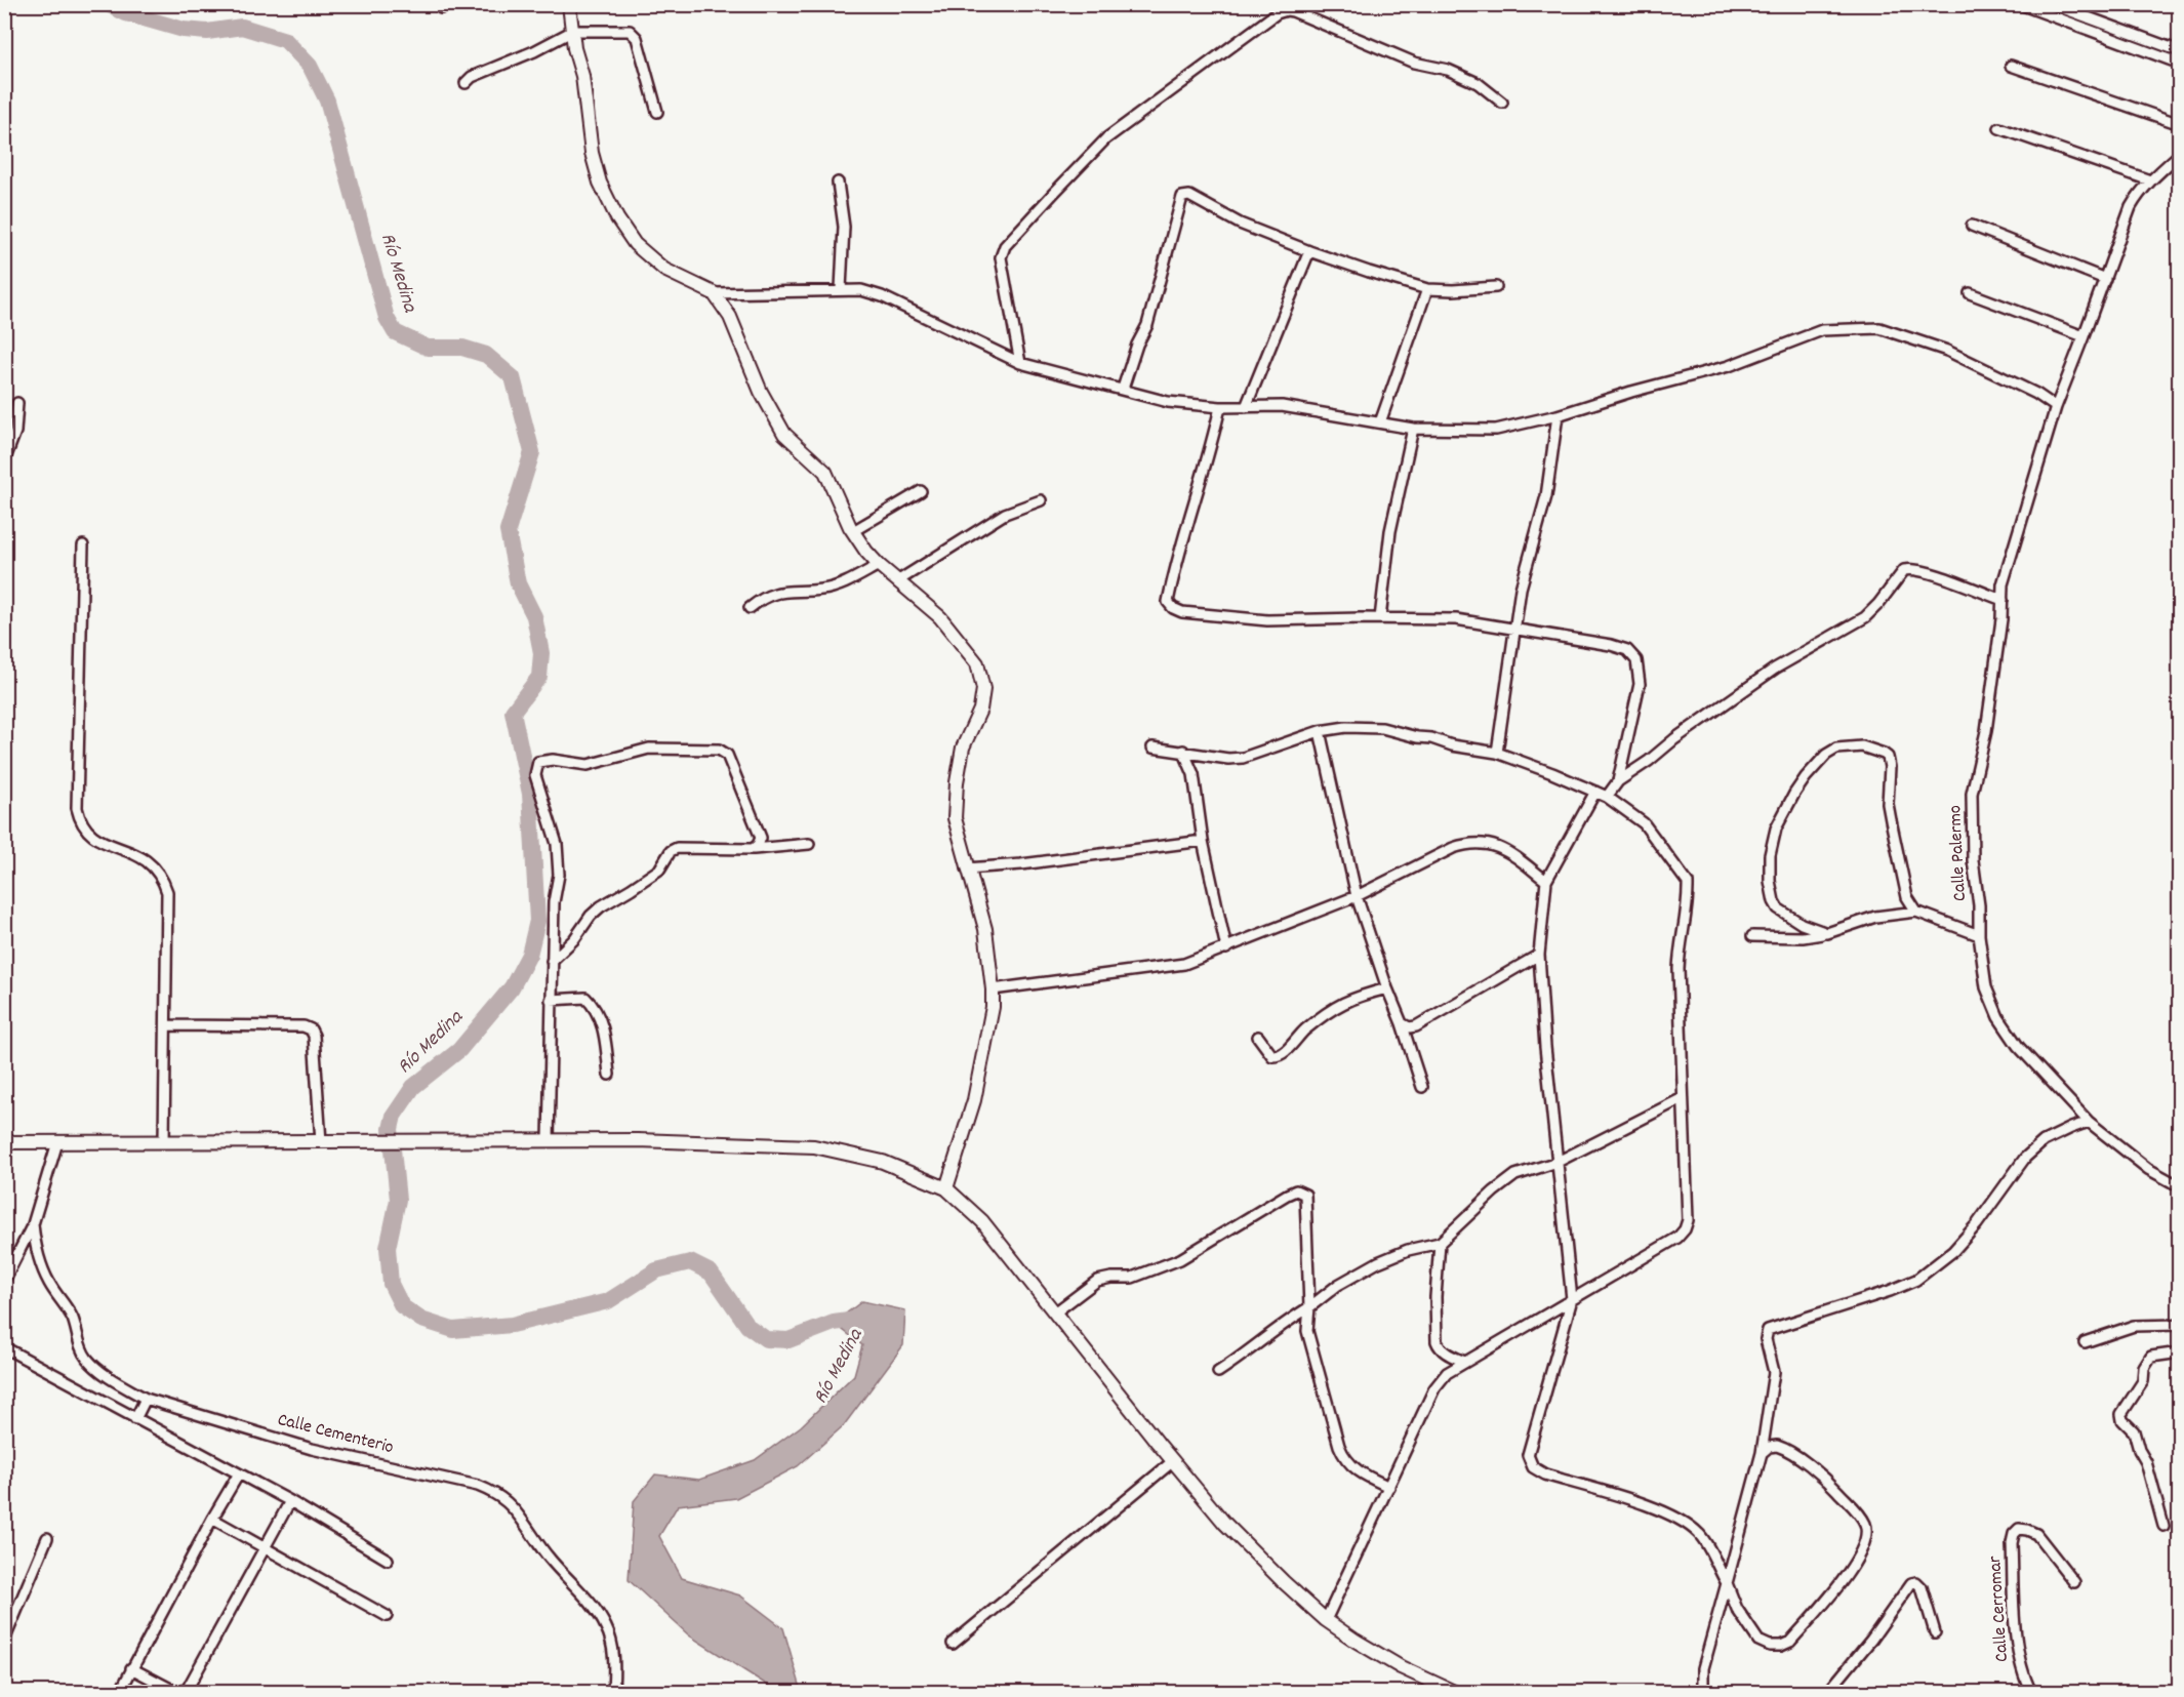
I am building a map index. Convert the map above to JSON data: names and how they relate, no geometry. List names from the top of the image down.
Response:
{
  "streets": {
    "street": ["Calle Palermo", "Calle Cementerio", "Calle Cerromar"]
  },
  "water": ["Río Medina"]
}
